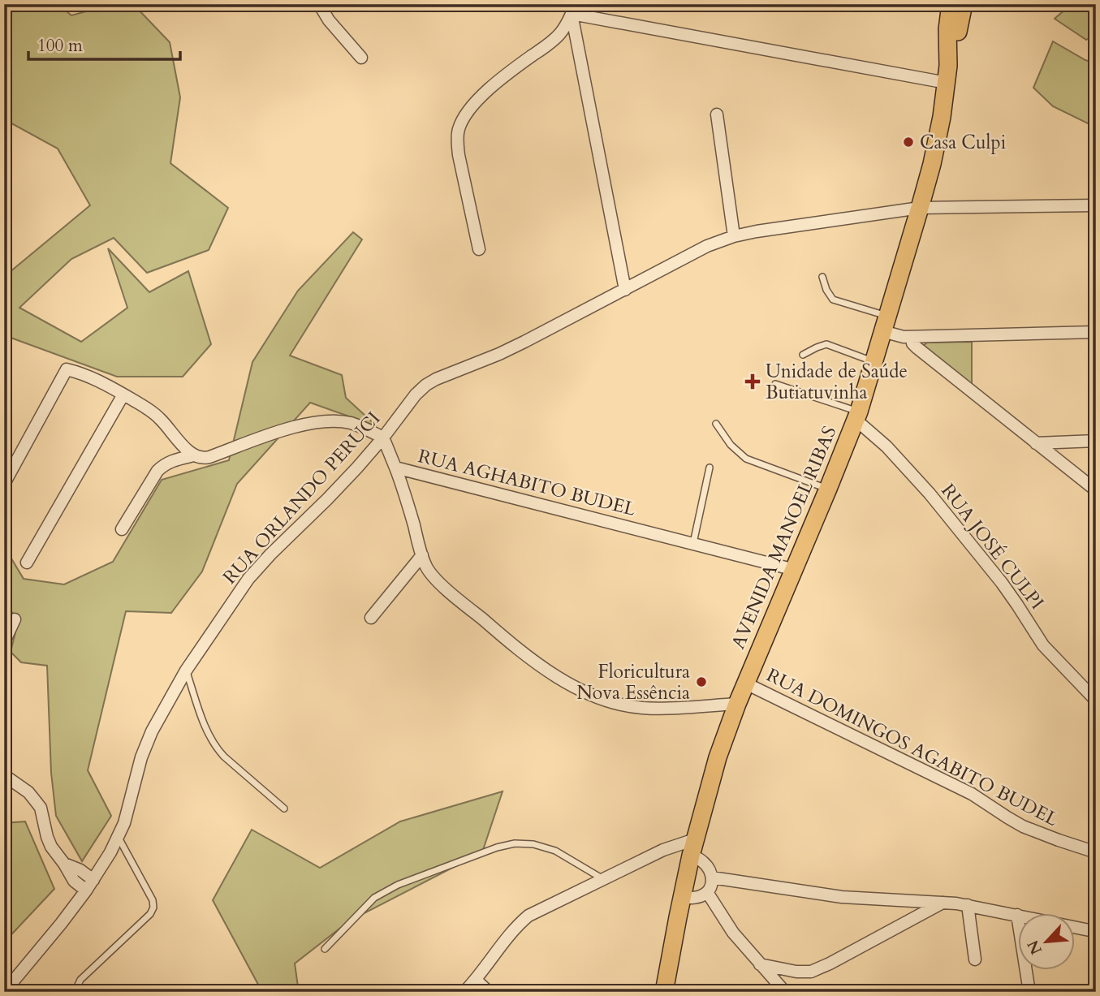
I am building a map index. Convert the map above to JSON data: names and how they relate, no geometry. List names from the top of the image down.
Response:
{
  "streets": {
    "main road": ["AVENIDA MANOEL RIBAS"],
    "street": [
      "RUA AGHABITO BUDEL",
      "RUA ORLANDO PERUCI",
      "RUA JOSÉ CULPI",
      "RUA DOMINGOS AGABITO BUDEL"
    ]
  },
  "crossings": [
    ["RUA AGHABITO BUDEL", "RUA ORLANDO PERUCI"],
    ["RUA AGHABITO BUDEL", "AVENIDA MANOEL RIBAS"],
    ["RUA ORLANDO PERUCI", "AVENIDA MANOEL RIBAS"],
    ["AVENIDA MANOEL RIBAS", "RUA JOSÉ CULPI"],
    ["AVENIDA MANOEL RIBAS", "RUA DOMINGOS AGABITO BUDEL"]
  ],
  "places": {
    "other": ["Casa Culpi", "Floricultura Nova Essência"],
    "health": ["Unidade de Saúde Butiatuvinha"]
  },
  "scale_bar": "100 m",
  "north": "bottom left"
}
